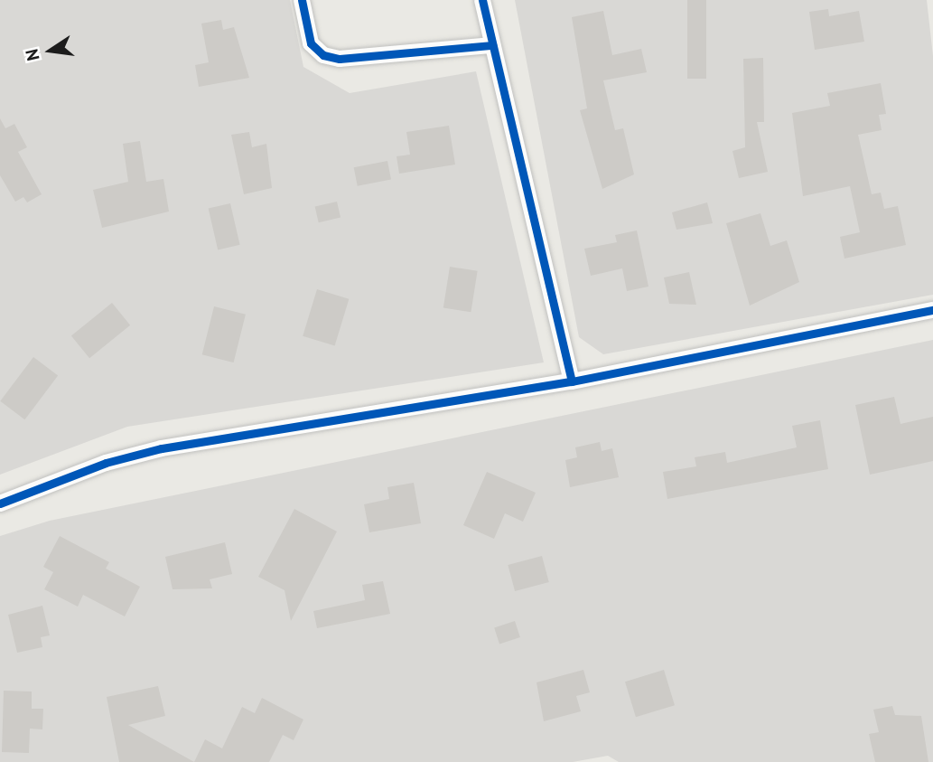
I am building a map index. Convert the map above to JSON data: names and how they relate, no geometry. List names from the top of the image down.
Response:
{
  "north": "left"
}
